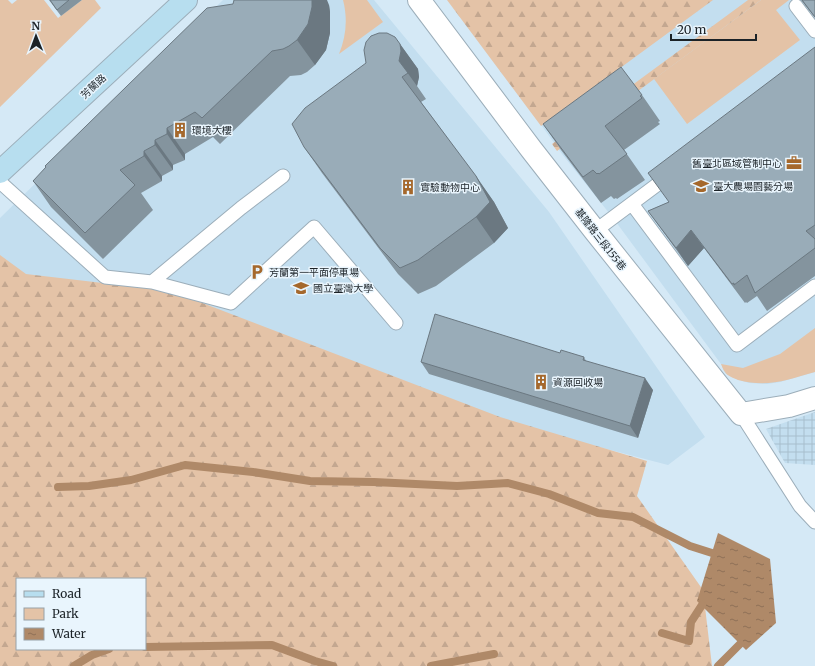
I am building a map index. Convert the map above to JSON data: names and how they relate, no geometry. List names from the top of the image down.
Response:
{
  "streets": {
    "street": ["芳蘭路", "基隆路三段155巷"]
  },
  "places": {
    "building": ["環境大樓", "實驗動物中心", "資源回收場"],
    "office": ["舊臺北區域管制中心"],
    "school or university": ["臺大農場園藝分場", "國立臺灣大學"],
    "parking": ["芳蘭第一平面停車場"]
  },
  "legend": ["Road", "Park", "Water"],
  "scale_bar": "20 m",
  "north": "top"
}
